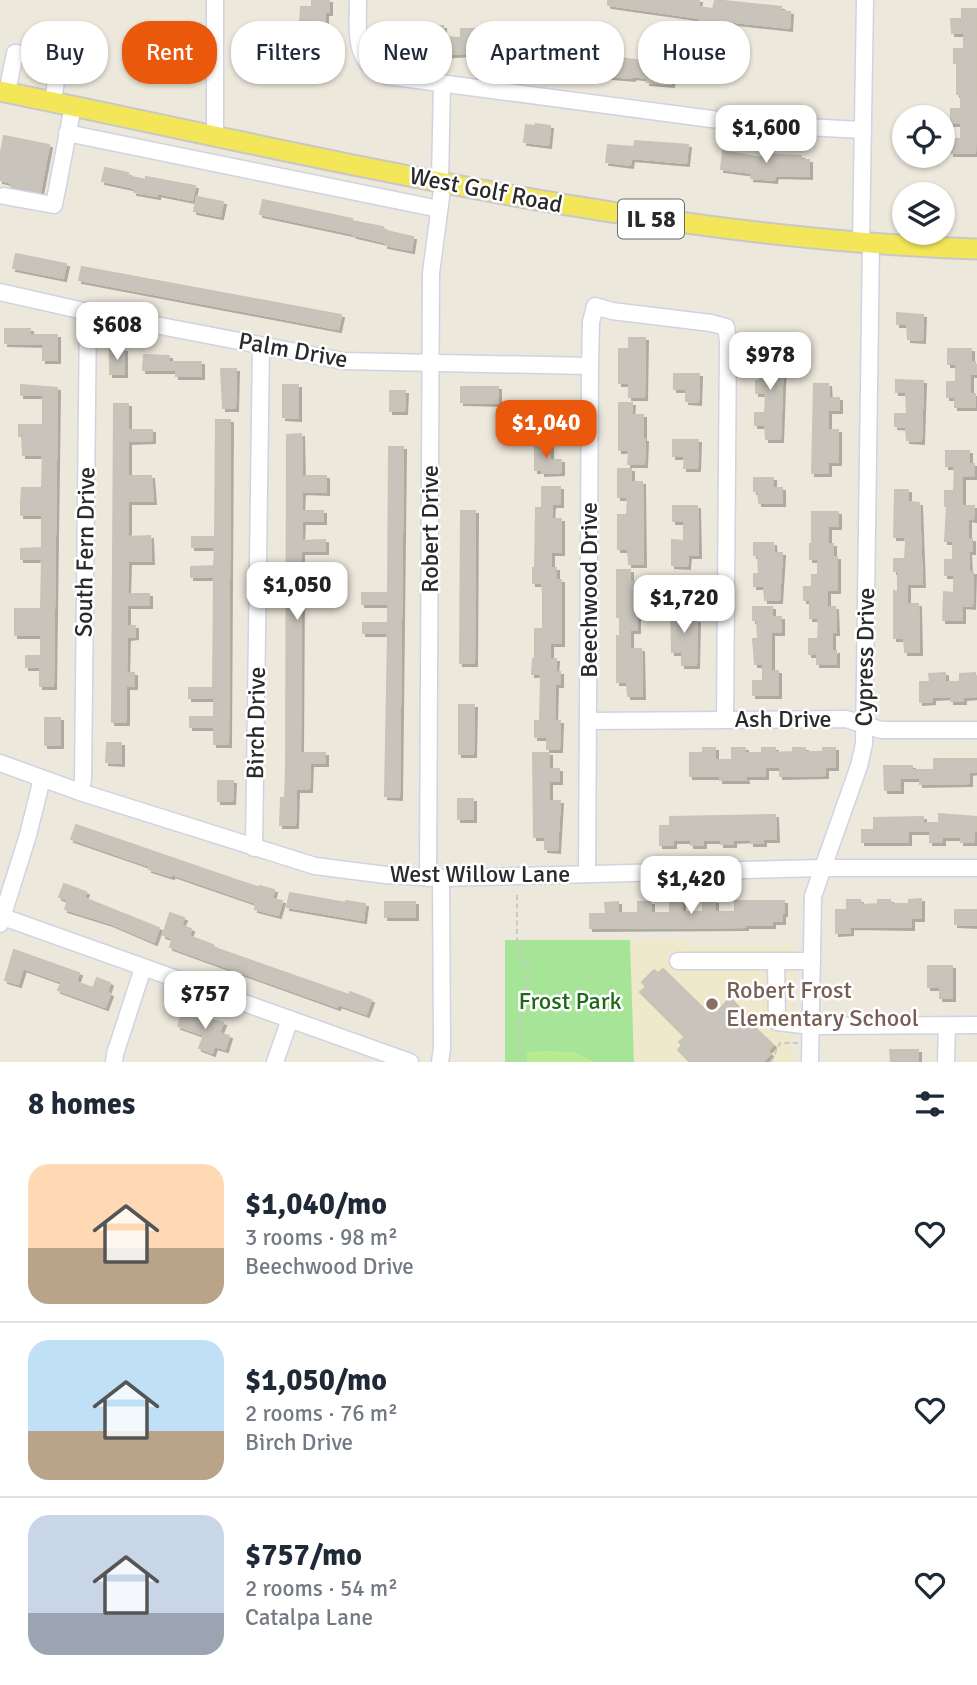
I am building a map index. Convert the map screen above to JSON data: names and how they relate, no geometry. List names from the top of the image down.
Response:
{
  "streets": {
    "main road": ["West Golf Road", "IL 58"],
    "street": [
      "Palm Drive",
      "Robert Drive",
      "South Fern Drive",
      "Beechwood Drive",
      "Cypress Drive",
      "Ash Drive",
      "Birch Drive",
      "West Willow Lane"
    ]
  },
  "crossings": [
    ["West Golf Road", "Robert Drive"],
    ["West Golf Road", "Cypress Drive"],
    ["Palm Drive", "Robert Drive"],
    ["Palm Drive", "South Fern Drive"],
    ["Palm Drive", "Beechwood Drive"],
    ["Palm Drive", "Birch Drive"],
    ["Robert Drive", "West Willow Lane"],
    ["South Fern Drive", "West Willow Lane"],
    ["Beechwood Drive", "Ash Drive"],
    ["Beechwood Drive", "West Willow Lane"],
    ["Cypress Drive", "Ash Drive"],
    ["Cypress Drive", "West Willow Lane"],
    ["Birch Drive", "West Willow Lane"]
  ],
  "parks": ["Frost Park"],
  "places": ["Robert Frost Elementary School"],
  "page": {
    "chip": [
      "Buy",
      "Rent",
      "Filters",
      "New",
      "Apartment",
      "House"
    ],
    "price": [
      "$1,600",
      "$608",
      "$978",
      "$1,040",
      "$1,050",
      "$1,720",
      "$1,420",
      "$757"
    ],
    "heading": "8 homes",
    "list": [
      {
        "name": "$1,040/mo",
        "note": "3 rooms · 98 m² · Beechwood Drive"
      },
      {
        "name": "$1,050/mo",
        "note": "2 rooms · 76 m² · Birch Drive"
      },
      {
        "name": "$757/mo",
        "note": "2 rooms · 54 m² · Catalpa Lane"
      }
    ]
  }
}
